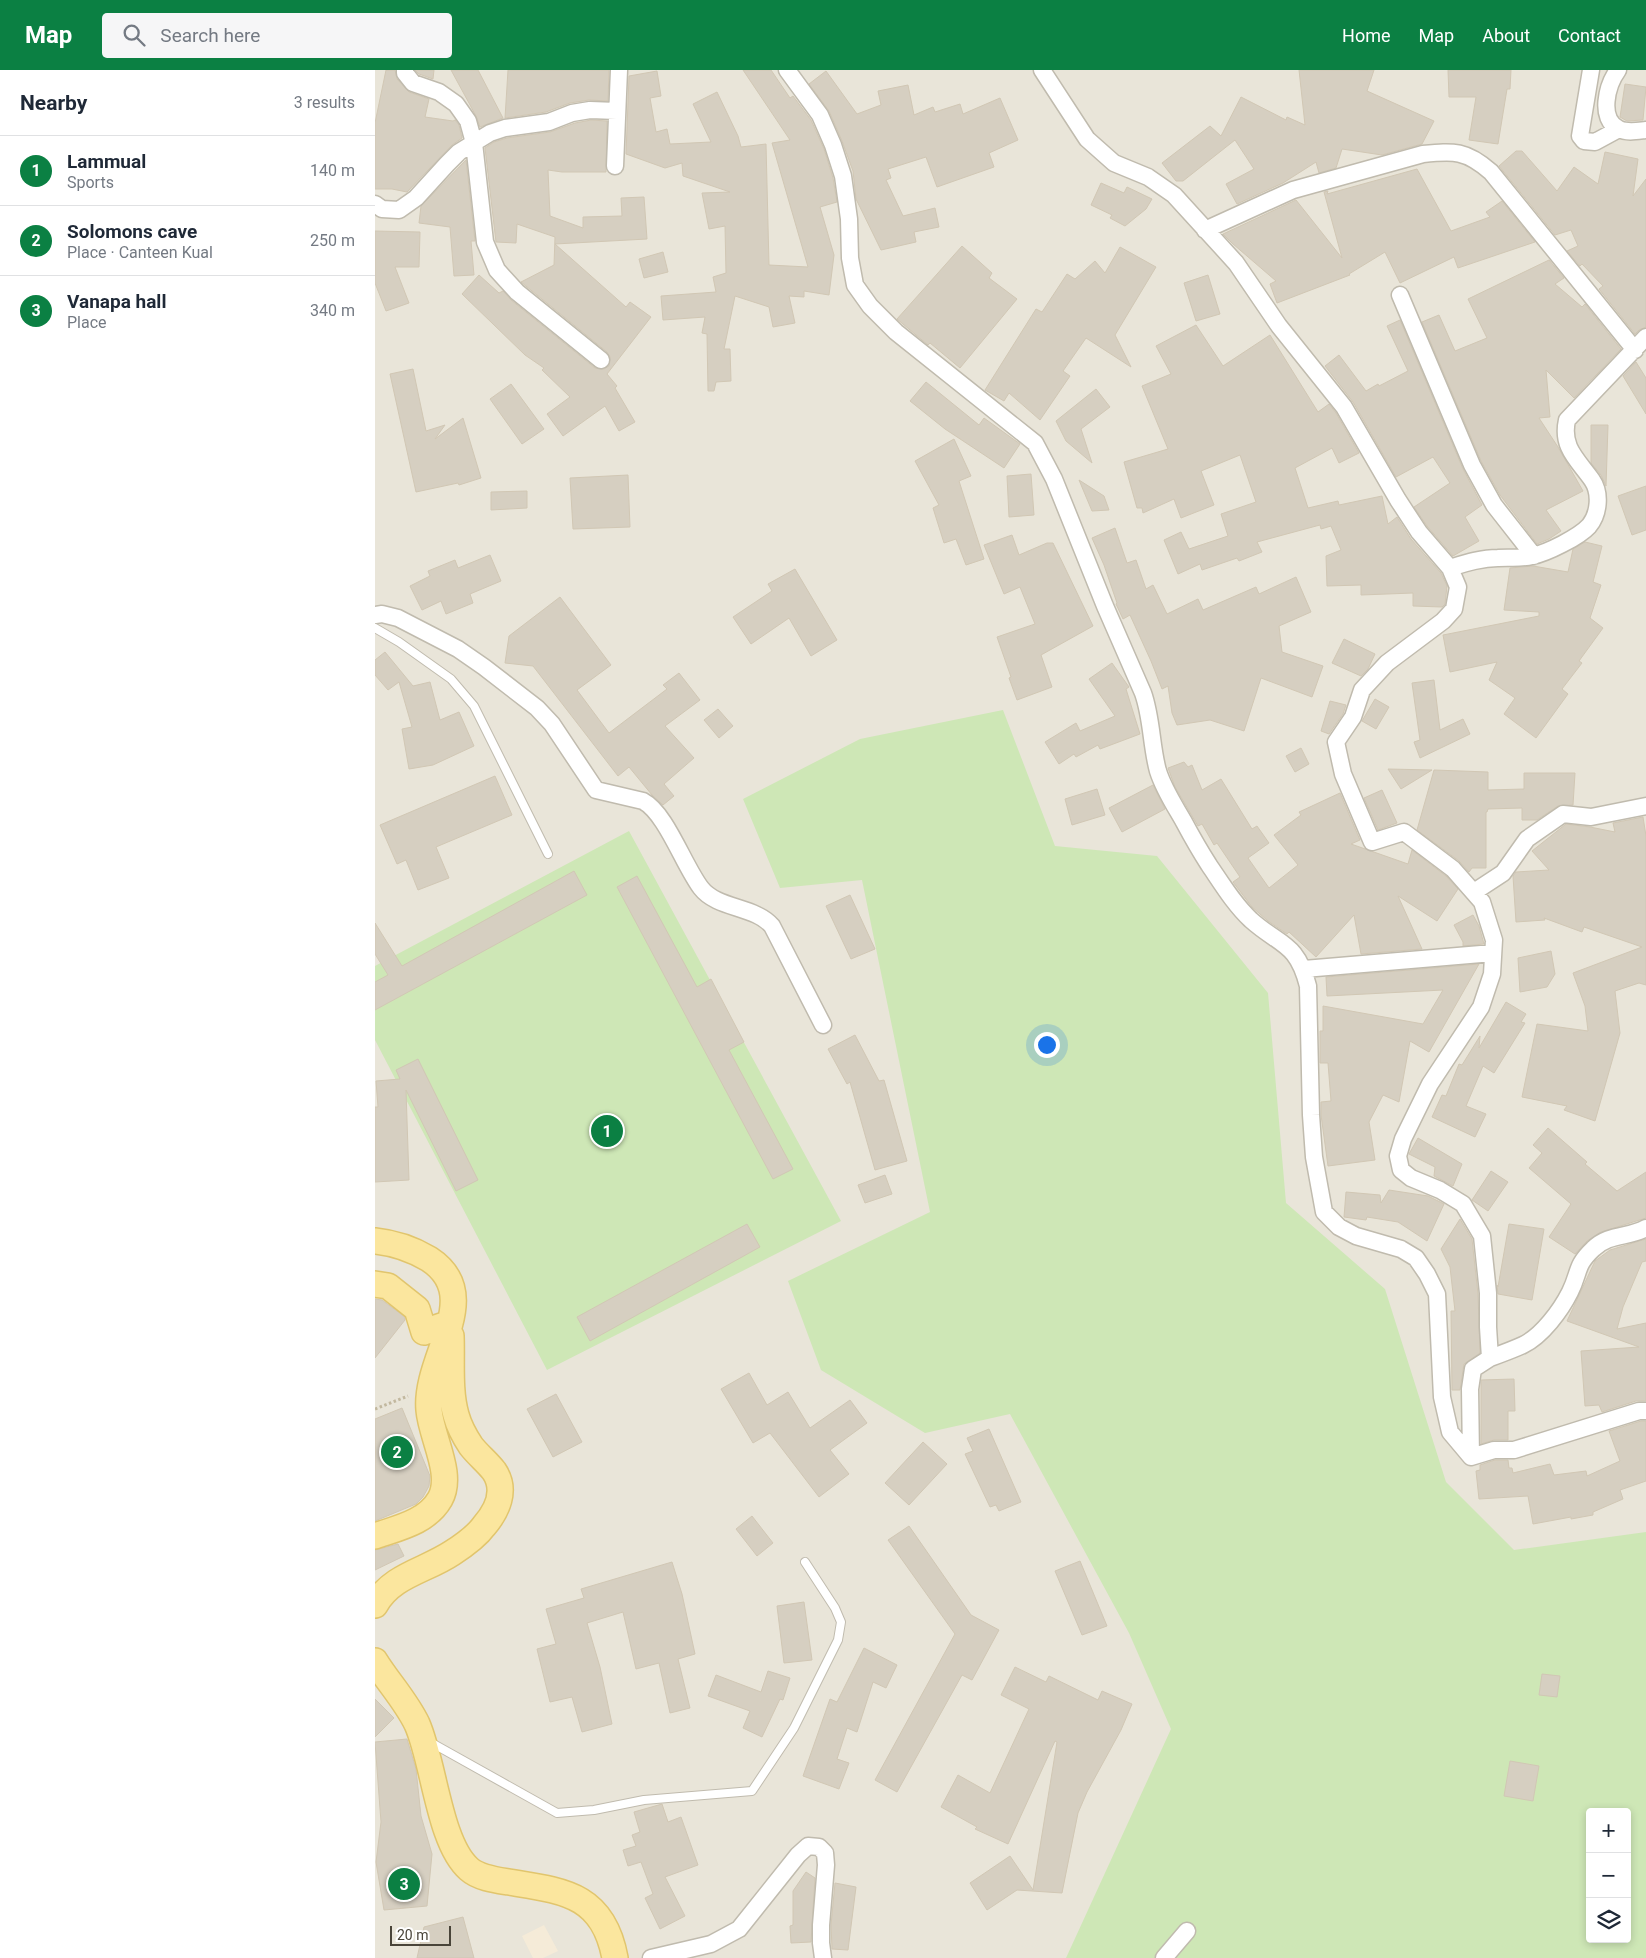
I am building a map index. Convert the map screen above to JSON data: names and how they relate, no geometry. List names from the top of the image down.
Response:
{
  "scale_bar": "20 m",
  "page": {
    "header": "Map",
    "search": "Search here",
    "nav": [
      "Home",
      "Map",
      "About",
      "Contact"
    ],
    "heading": ["Nearby", "3 results"],
    "list": [
      {
        "mark": "1",
        "name": "Lammual",
        "note": "Sports",
        "value": "140 m"
      },
      {
        "mark": "2",
        "name": "Solomons cave",
        "note": "Place · Canteen Kual",
        "value": "250 m"
      },
      {
        "mark": "3",
        "name": "Vanapa hall",
        "note": "Place",
        "value": "340 m"
      }
    ],
    "pins": ["1", "2", "3"],
    "map_buttons": ["+", "−"],
    "scale": "20 m"
  }
}
